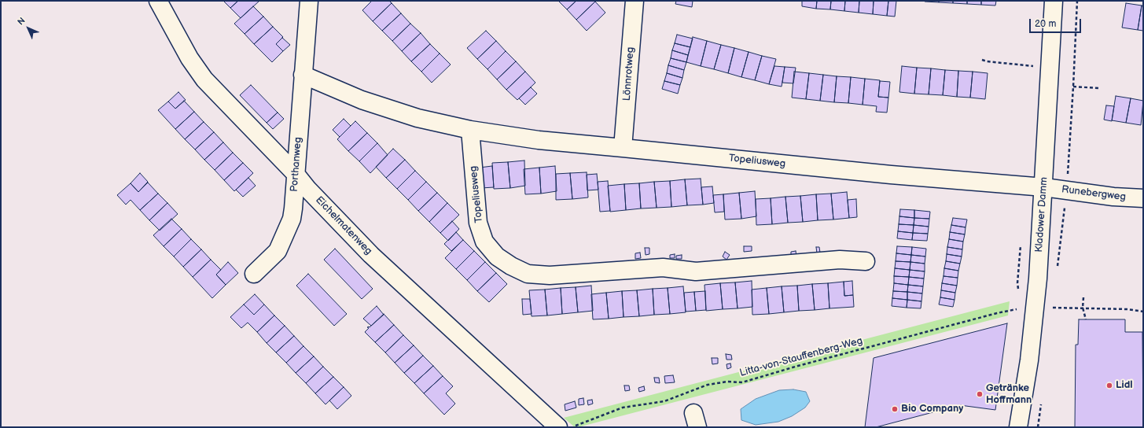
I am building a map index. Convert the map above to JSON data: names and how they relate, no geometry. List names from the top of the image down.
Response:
{
  "streets": {
    "street": [
      "Lönnrotweg",
      "Topeliusweg",
      "Porthanweg",
      "Runebergweg",
      "Kladower Damm",
      "Eichelmatenweg"
    ],
    "path": ["Litta-von-Stauffenberg-Weg"]
  },
  "crossings": [
    ["Lönnrotweg", "Topeliusweg"],
    ["Topeliusweg", "Porthanweg"],
    ["Topeliusweg", "Runebergweg"],
    ["Topeliusweg", "Kladower Damm"],
    ["Porthanweg", "Eichelmatenweg"],
    ["Runebergweg", "Kladower Damm"]
  ],
  "places": ["Lidl", "Getränke Hoffmann", "Bio Company"],
  "scale_bar": "20 m",
  "north": "top left"
}
